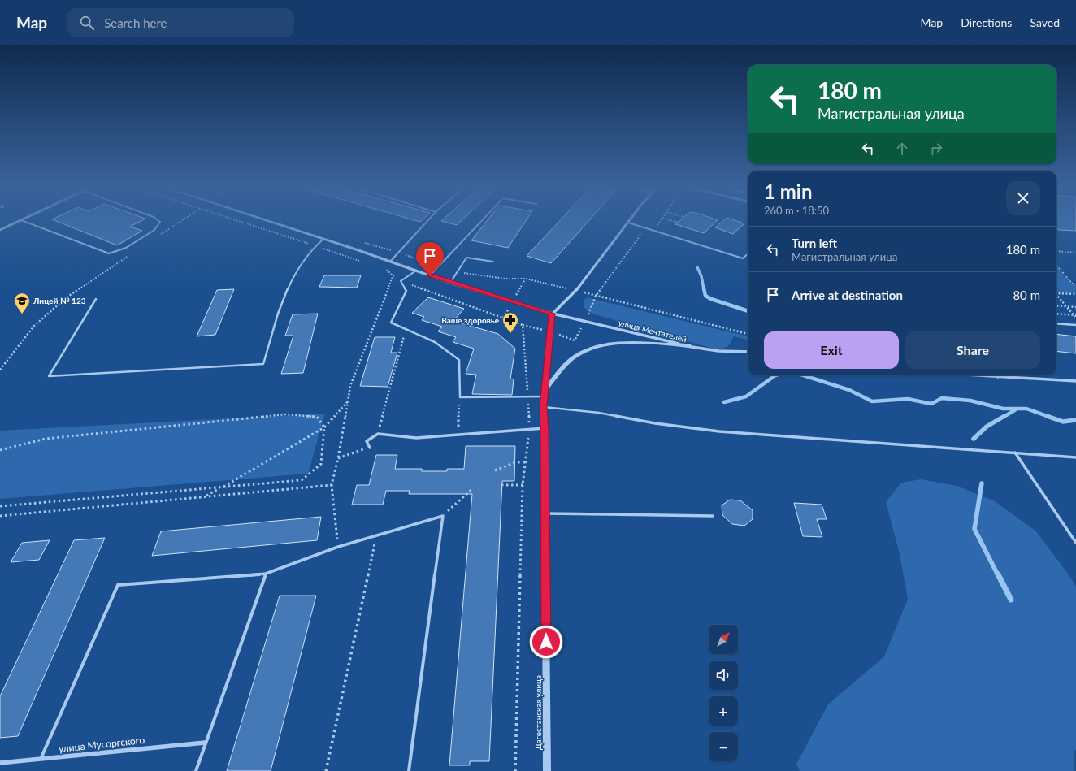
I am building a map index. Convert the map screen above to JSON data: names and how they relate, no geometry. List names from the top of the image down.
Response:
{
  "streets": {
    "street": ["улица Мечтателей", "Дагестанская улица", "улица Мусоргского"]
  },
  "crossings": [
    ["улица Мечтателей", "Дагестанская улица"]
  ],
  "places": {
    "school or university": ["Лицей № 123"],
    "pharmacy": ["Ваше здоровье"]
  },
  "north": "top right",
  "page": {
    "header": "Map",
    "search": "Search here",
    "nav": ["Map", "Directions", "Saved"],
    "turn": ["180 m", "Магистральная улица"],
    "heading": ["1 min", "260 m · 18:50"],
    "list": [
      {
        "name": "Turn left",
        "note": "Магистральная улица",
        "value": "180 m"
      },
      {
        "name": "Arrive at destination",
        "value": "80 m"
      }
    ],
    "buttons": ["Exit", "Share"],
    "map_buttons": ["+", "−"]
  }
}
